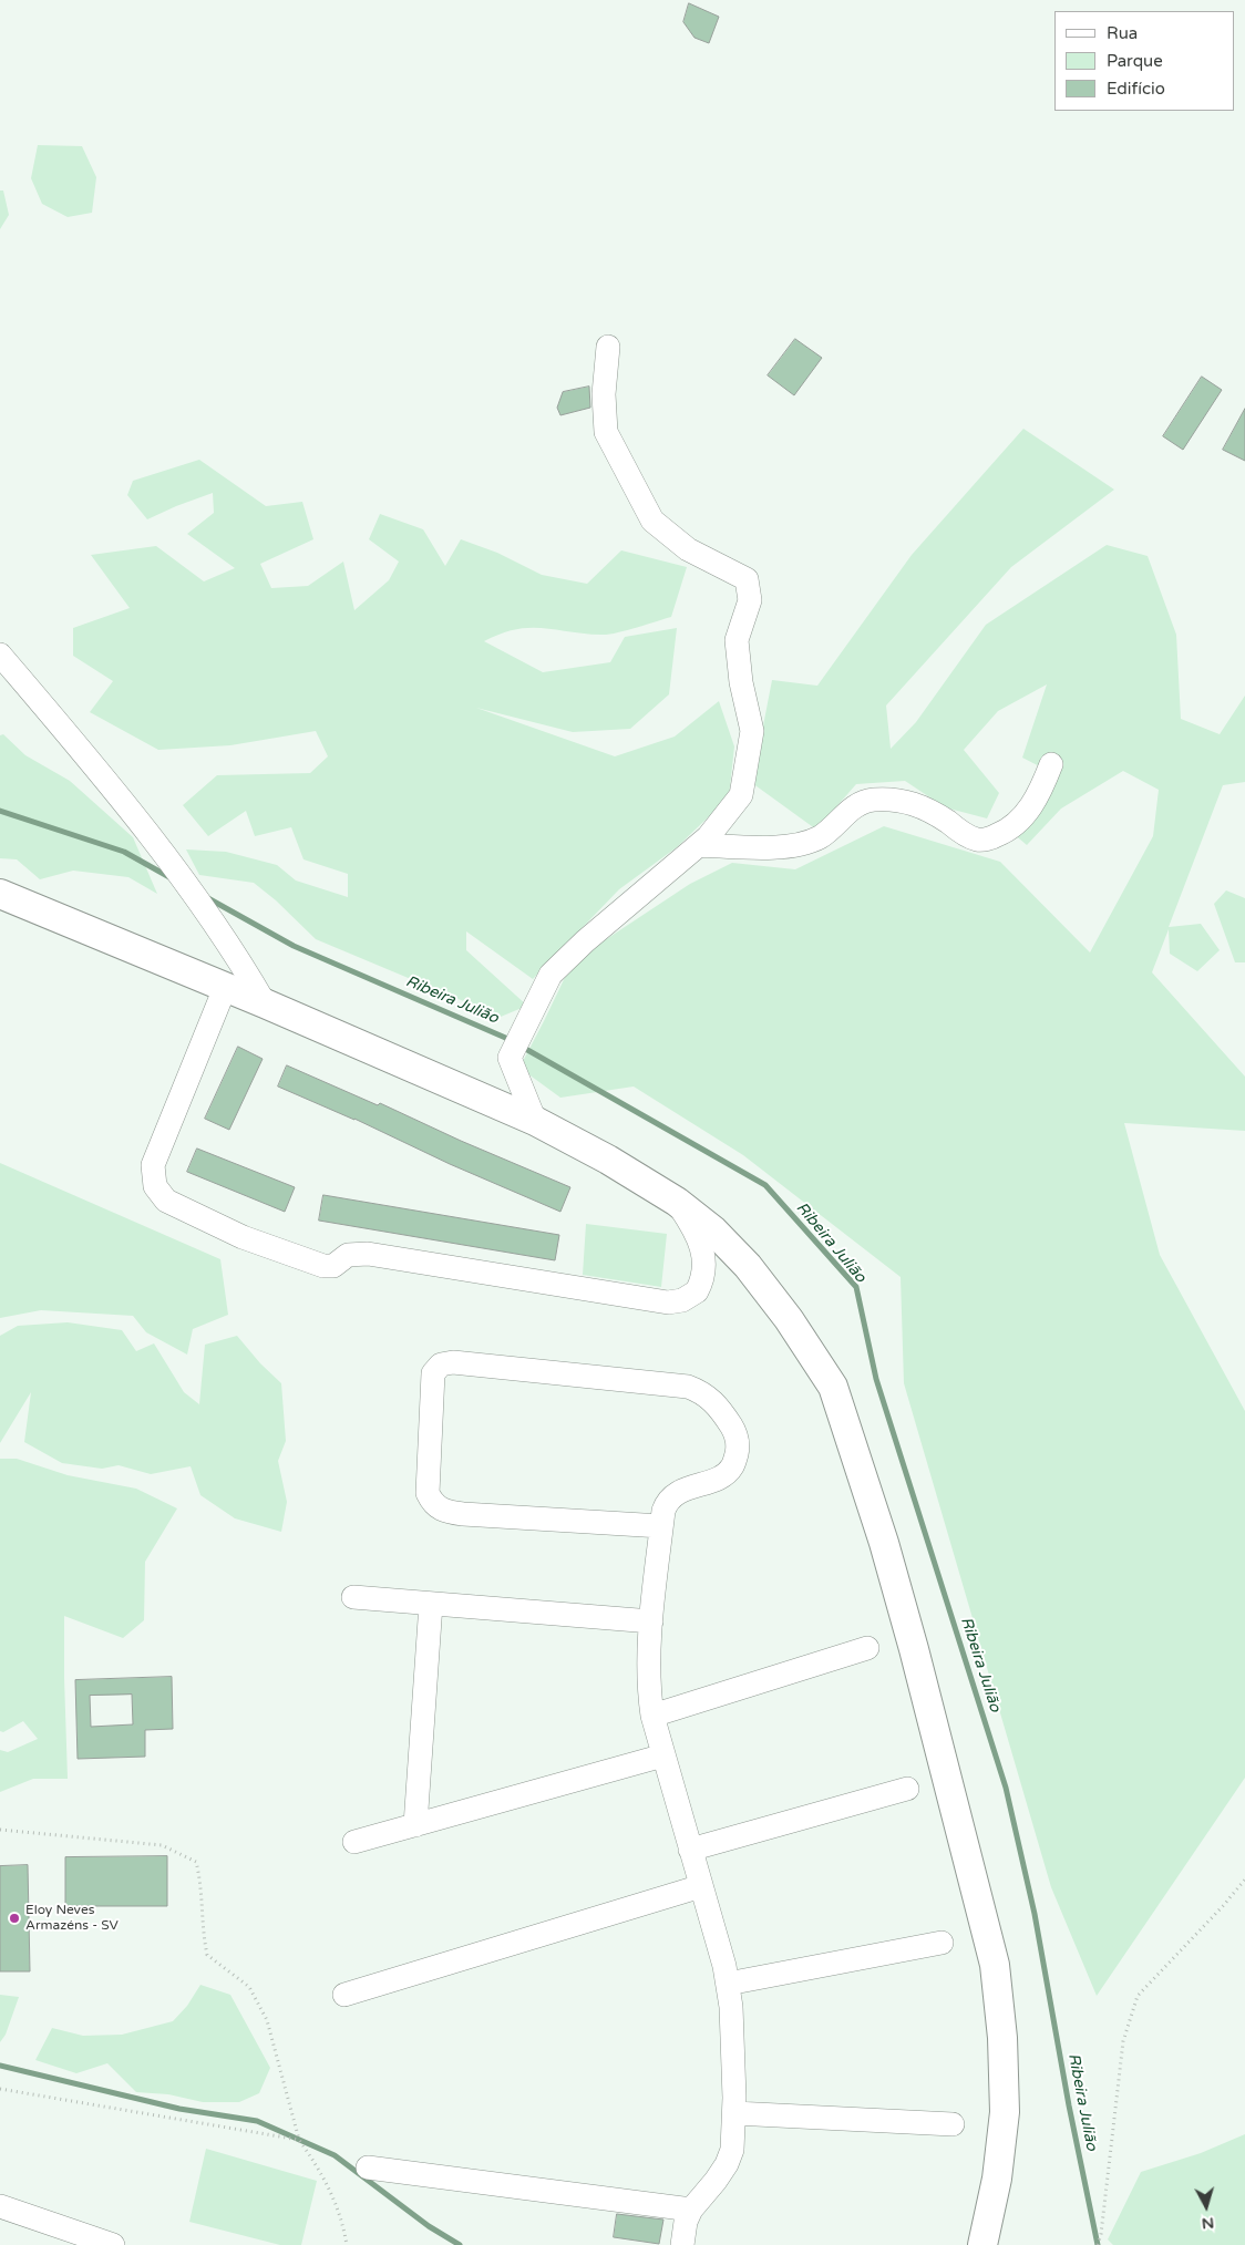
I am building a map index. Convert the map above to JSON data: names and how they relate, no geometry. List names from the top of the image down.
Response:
{
  "water": ["Ribeira Julião"],
  "places": ["Eloy Neves Armazéns - SV"],
  "legend": ["Rua", "Parque", "Edifício"],
  "north": "bottom"
}
